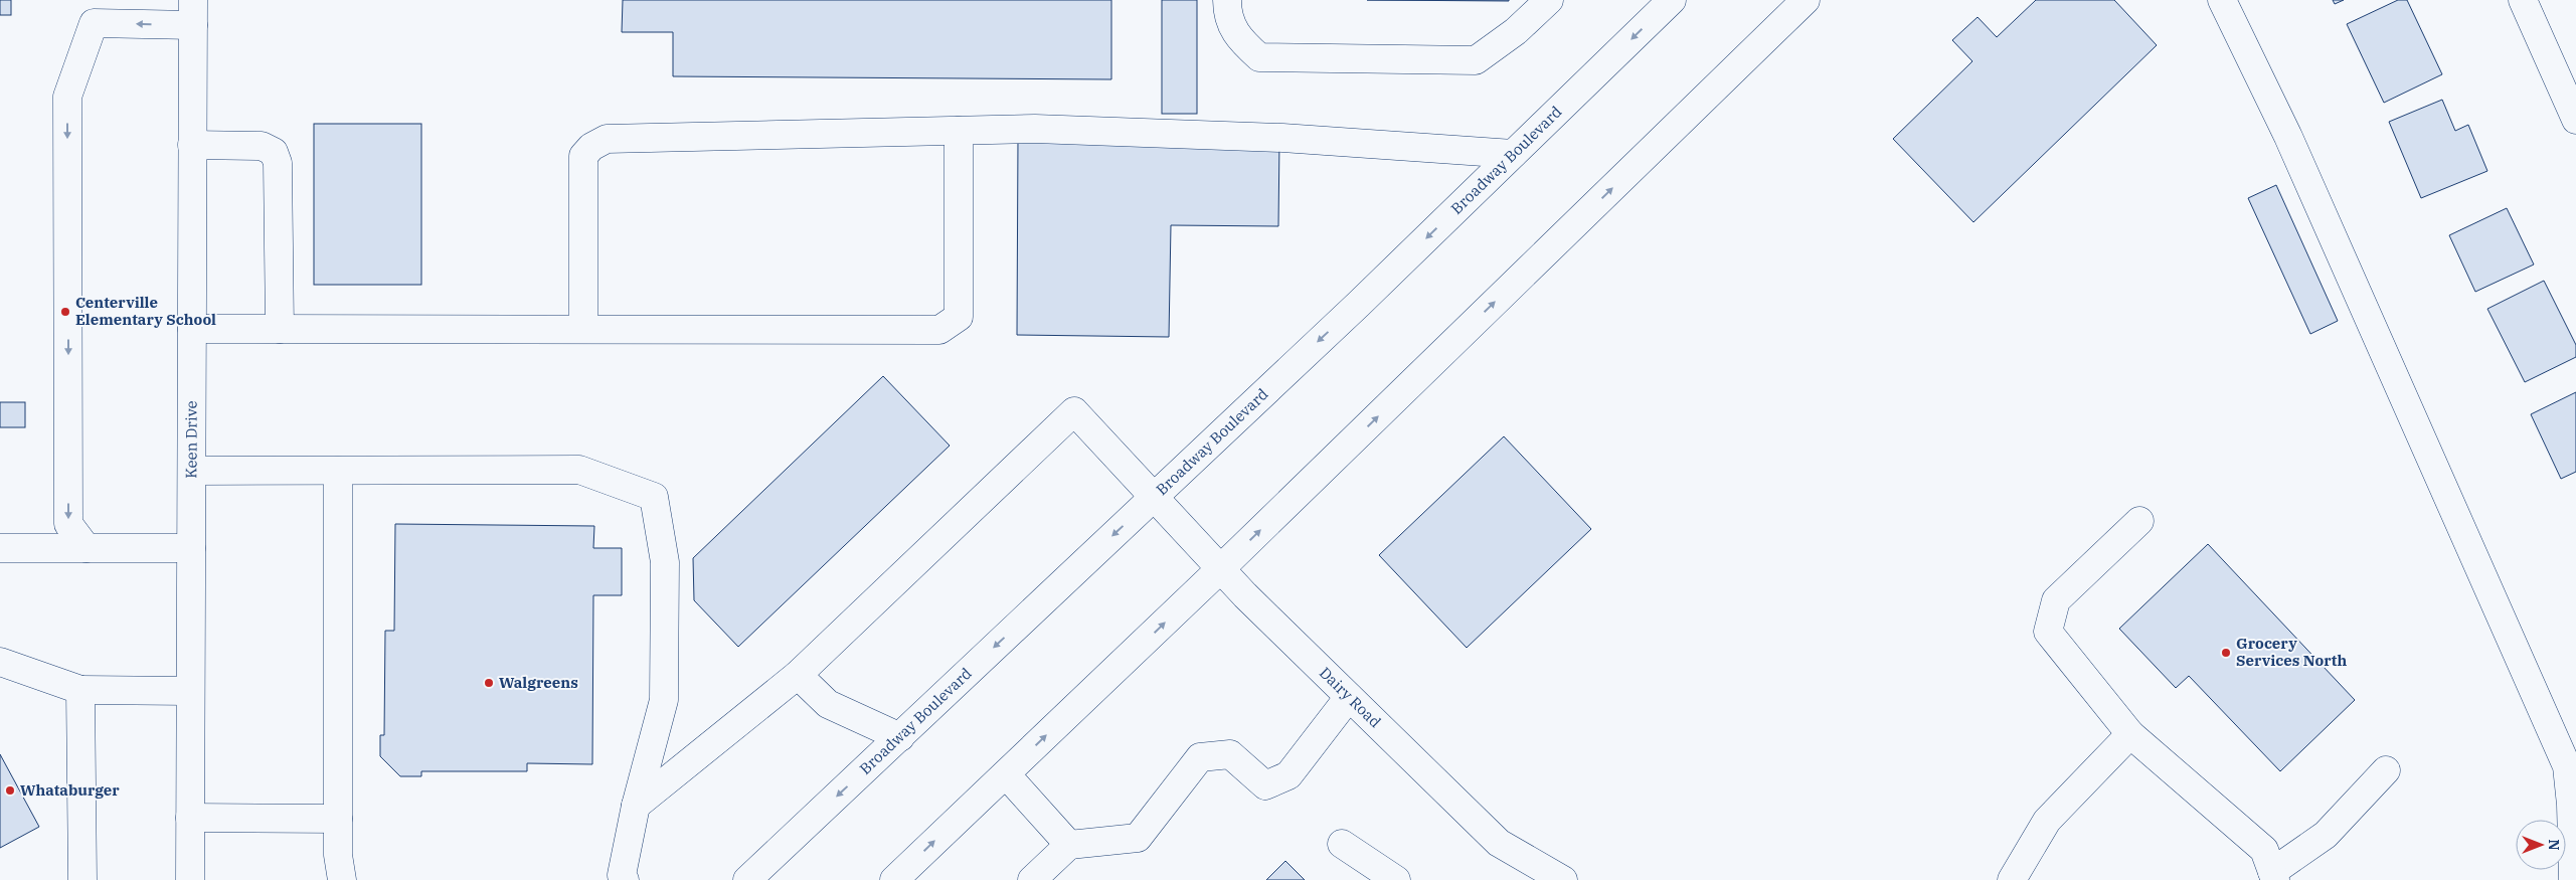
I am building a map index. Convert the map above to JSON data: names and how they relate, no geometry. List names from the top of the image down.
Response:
{
  "streets": {
    "main road": ["Broadway Boulevard", "Keen Drive", "Dairy Road"]
  },
  "crossings": [
    ["Broadway Boulevard", "Dairy Road"]
  ],
  "places": [
    "Centerville Elementary School",
    "Grocery Services North",
    "Walgreens",
    "Whataburger"
  ],
  "north": "right"
}
